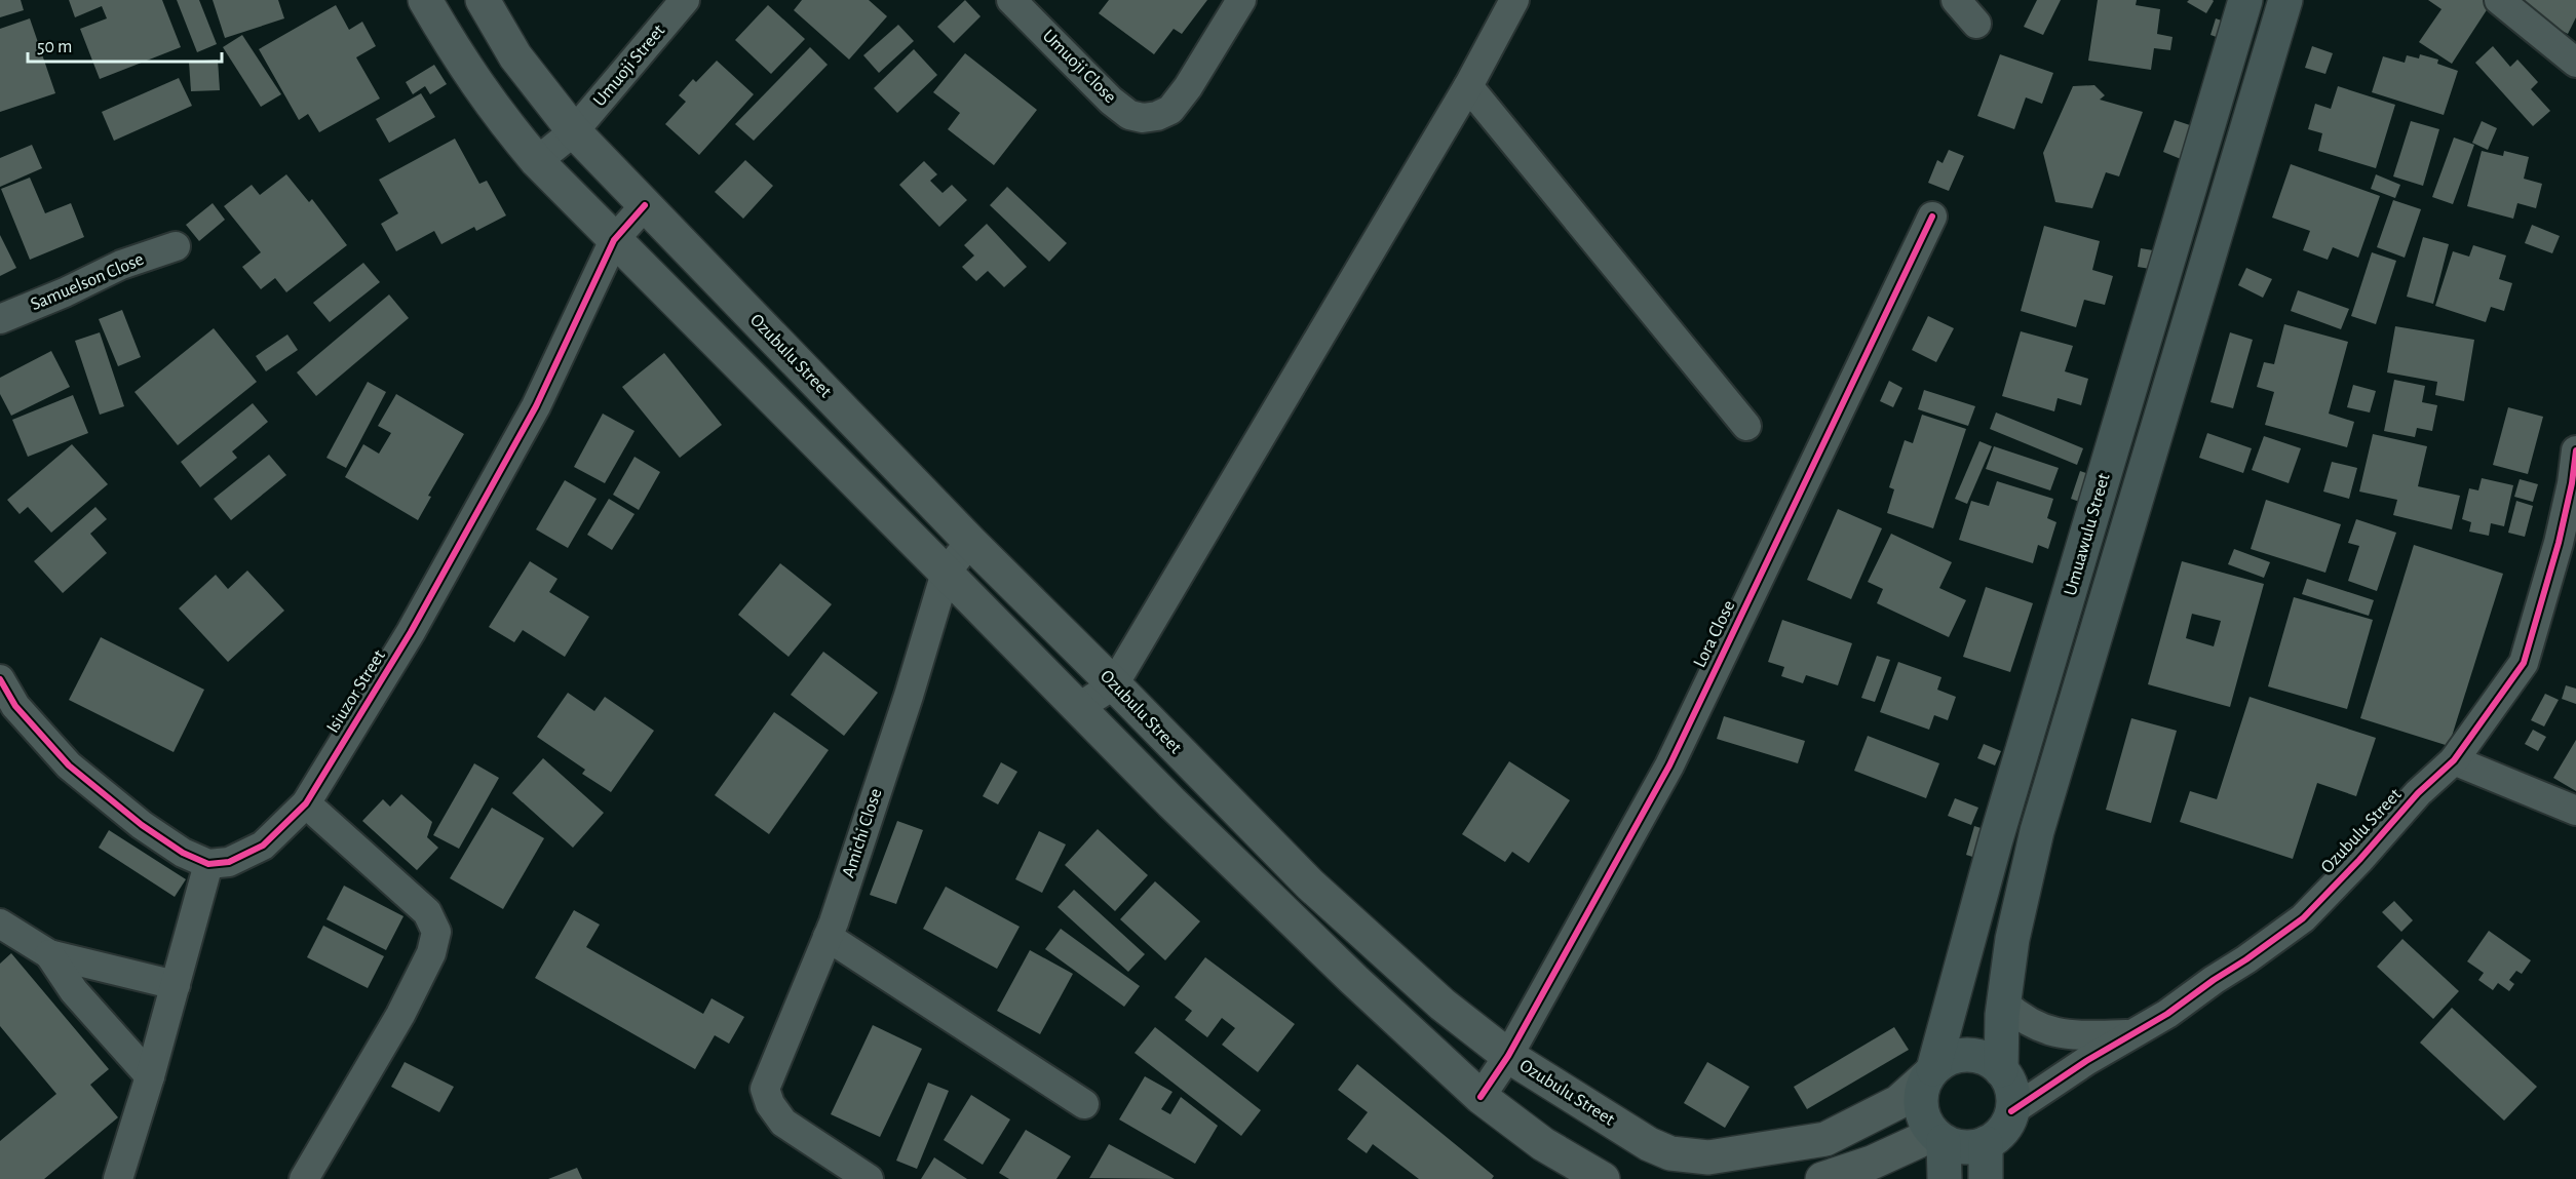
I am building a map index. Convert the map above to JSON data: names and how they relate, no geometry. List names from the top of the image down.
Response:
{
  "streets": {
    "main road": ["Ozubulu Street", "Umuawulu Street"],
    "street": [
      "Umuoji Street",
      "Umuoji Close",
      "Samuelson Close",
      "Lora Close",
      "Isiuzor Street",
      "Amichi Close"
    ]
  },
  "crossings": [
    ["Umuoji Street", "Ozubulu Street"],
    ["Ozubulu Street", "Umuawulu Street"],
    ["Ozubulu Street", "Lora Close"],
    ["Ozubulu Street", "Isiuzor Street"]
  ],
  "scale_bar": "50 m"
}
